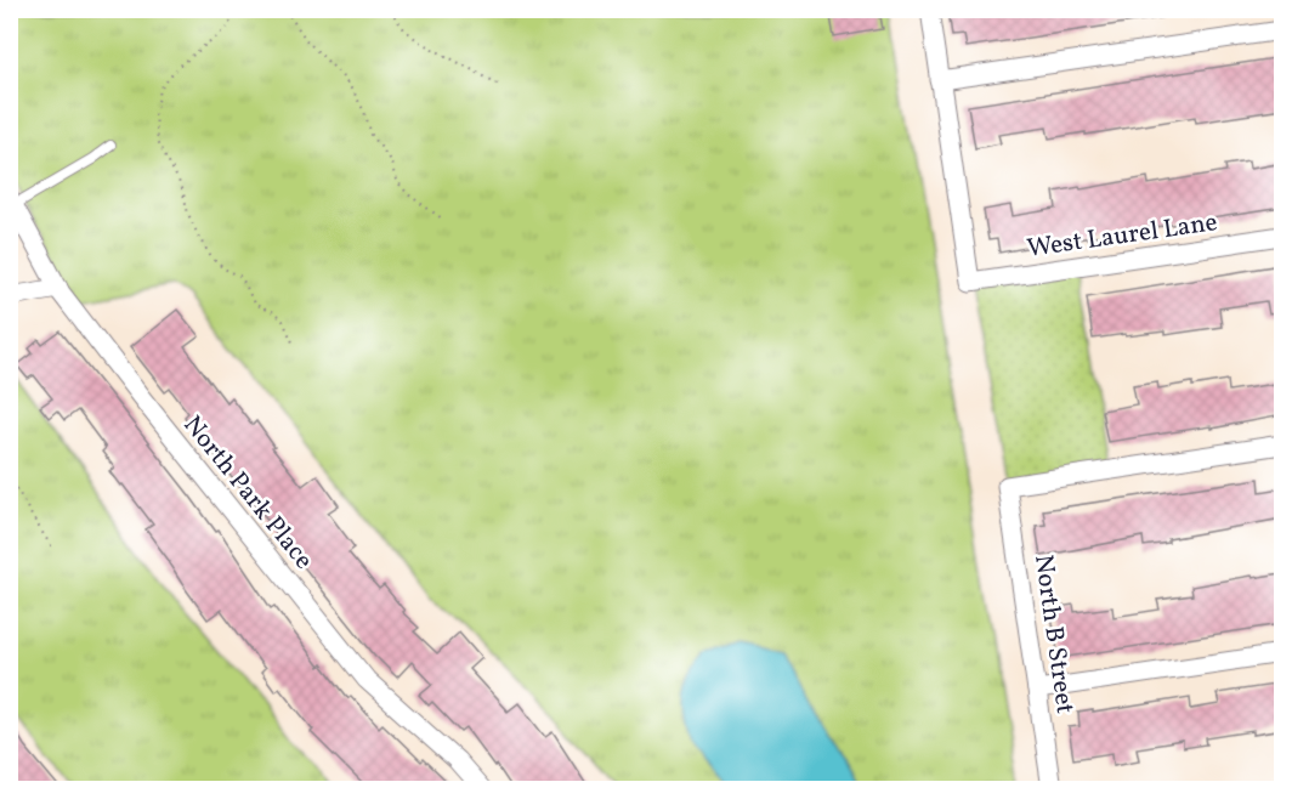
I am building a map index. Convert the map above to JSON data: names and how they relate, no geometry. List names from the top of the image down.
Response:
{
  "streets": {
    "street": ["West Laurel Lane", "North Park Place", "North B Street"]
  }
}
